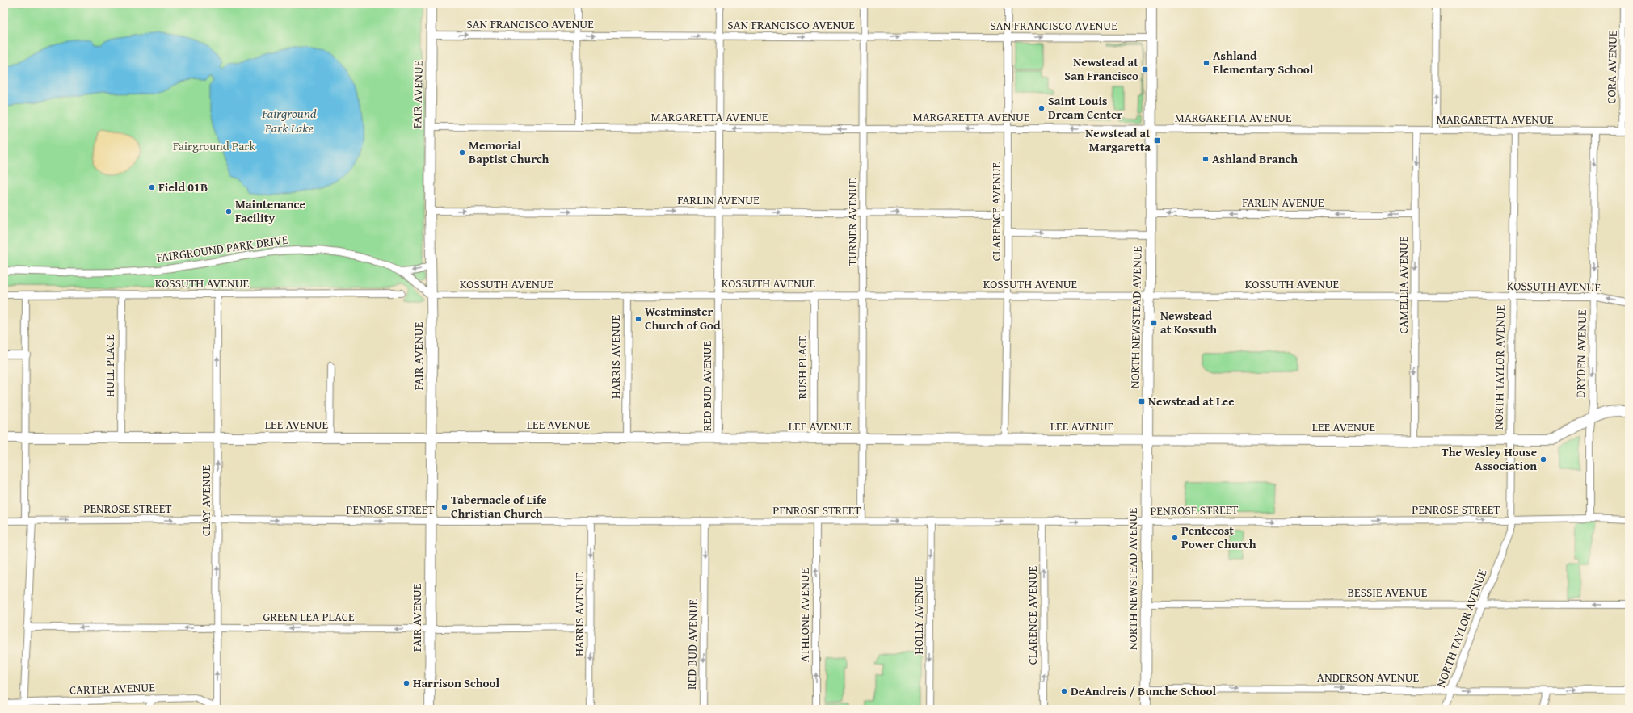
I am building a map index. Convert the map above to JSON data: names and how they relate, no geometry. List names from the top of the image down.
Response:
{
  "streets": {
    "street": [
      "SAN FRANCISCO AVENUE",
      "CORA AVENUE",
      "FAIR AVENUE",
      "MARGARETTA AVENUE",
      "FARLIN AVENUE",
      "CLARENCE AVENUE",
      "TURNER AVENUE",
      "FAIRGROUND PARK DRIVE",
      "KOSSUTH AVENUE",
      "CAMELLIA AVENUE",
      "NORTH NEWSTEAD AVENUE",
      "DRYDEN AVENUE",
      "HARRIS AVENUE",
      "HULL PLACE",
      "RUSH PLACE",
      "NORTH TAYLOR AVENUE",
      "RED BUD AVENUE",
      "LEE AVENUE",
      "CLAY AVENUE",
      "PENROSE STREET",
      "BESSIE AVENUE",
      "ATHLONE AVENUE",
      "HOLLY AVENUE",
      "GREEN LEA PLACE",
      "ANDERSON AVENUE",
      "CARTER AVENUE"
    ]
  },
  "crossings": [
    ["SAN FRANCISCO AVENUE", "FAIR AVENUE"],
    ["SAN FRANCISCO AVENUE", "CLARENCE AVENUE"],
    ["SAN FRANCISCO AVENUE", "TURNER AVENUE"],
    ["SAN FRANCISCO AVENUE", "NORTH NEWSTEAD AVENUE"],
    ["SAN FRANCISCO AVENUE", "RED BUD AVENUE"],
    ["CORA AVENUE", "MARGARETTA AVENUE"],
    ["FAIR AVENUE", "MARGARETTA AVENUE"],
    ["FAIR AVENUE", "FARLIN AVENUE"],
    ["FAIR AVENUE", "FAIRGROUND PARK DRIVE"],
    ["FAIR AVENUE", "KOSSUTH AVENUE"],
    ["FAIR AVENUE", "LEE AVENUE"],
    ["FAIR AVENUE", "PENROSE STREET"],
    ["FAIR AVENUE", "GREEN LEA PLACE"],
    ["MARGARETTA AVENUE", "CLARENCE AVENUE"],
    ["MARGARETTA AVENUE", "TURNER AVENUE"],
    ["MARGARETTA AVENUE", "CAMELLIA AVENUE"],
    ["MARGARETTA AVENUE", "NORTH NEWSTEAD AVENUE"],
    ["MARGARETTA AVENUE", "DRYDEN AVENUE"],
    ["MARGARETTA AVENUE", "NORTH TAYLOR AVENUE"],
    ["MARGARETTA AVENUE", "RED BUD AVENUE"],
    ["FARLIN AVENUE", "CLARENCE AVENUE"],
    ["FARLIN AVENUE", "TURNER AVENUE"],
    ["FARLIN AVENUE", "CAMELLIA AVENUE"],
    ["FARLIN AVENUE", "NORTH NEWSTEAD AVENUE"],
    ["FARLIN AVENUE", "RED BUD AVENUE"],
    ["CLARENCE AVENUE", "KOSSUTH AVENUE"],
    ["CLARENCE AVENUE", "LEE AVENUE"],
    ["CLARENCE AVENUE", "PENROSE STREET"],
    ["TURNER AVENUE", "KOSSUTH AVENUE"],
    ["TURNER AVENUE", "LEE AVENUE"],
    ["FAIRGROUND PARK DRIVE", "KOSSUTH AVENUE"],
    ["KOSSUTH AVENUE", "CAMELLIA AVENUE"],
    ["KOSSUTH AVENUE", "NORTH NEWSTEAD AVENUE"],
    ["KOSSUTH AVENUE", "DRYDEN AVENUE"],
    ["KOSSUTH AVENUE", "HARRIS AVENUE"],
    ["KOSSUTH AVENUE", "HULL PLACE"],
    ["KOSSUTH AVENUE", "RUSH PLACE"],
    ["KOSSUTH AVENUE", "NORTH TAYLOR AVENUE"],
    ["KOSSUTH AVENUE", "RED BUD AVENUE"],
    ["KOSSUTH AVENUE", "CLAY AVENUE"],
    ["CAMELLIA AVENUE", "LEE AVENUE"],
    ["NORTH NEWSTEAD AVENUE", "LEE AVENUE"],
    ["NORTH NEWSTEAD AVENUE", "PENROSE STREET"],
    ["NORTH NEWSTEAD AVENUE", "BESSIE AVENUE"],
    ["NORTH NEWSTEAD AVENUE", "ANDERSON AVENUE"],
    ["DRYDEN AVENUE", "LEE AVENUE"],
    ["DRYDEN AVENUE", "PENROSE STREET"],
    ["HARRIS AVENUE", "LEE AVENUE"],
    ["HARRIS AVENUE", "PENROSE STREET"],
    ["HARRIS AVENUE", "GREEN LEA PLACE"],
    ["HULL PLACE", "LEE AVENUE"],
    ["RUSH PLACE", "LEE AVENUE"],
    ["NORTH TAYLOR AVENUE", "LEE AVENUE"],
    ["NORTH TAYLOR AVENUE", "PENROSE STREET"],
    ["NORTH TAYLOR AVENUE", "BESSIE AVENUE"],
    ["NORTH TAYLOR AVENUE", "ANDERSON AVENUE"],
    ["RED BUD AVENUE", "LEE AVENUE"],
    ["RED BUD AVENUE", "PENROSE STREET"],
    ["LEE AVENUE", "CLAY AVENUE"],
    ["CLAY AVENUE", "PENROSE STREET"],
    ["CLAY AVENUE", "GREEN LEA PLACE"],
    ["CLAY AVENUE", "CARTER AVENUE"],
    ["PENROSE STREET", "ATHLONE AVENUE"],
    ["PENROSE STREET", "HOLLY AVENUE"]
  ],
  "one_way": [
    "SAN FRANCISCO AVENUE",
    "MARGARETTA AVENUE",
    "CAMELLIA AVENUE",
    "DRYDEN AVENUE",
    "HARRIS AVENUE",
    "CLAY AVENUE",
    "PENROSE STREET",
    "ATHLONE AVENUE",
    "HOLLY AVENUE",
    "GREEN LEA PLACE",
    "ANDERSON AVENUE"
  ],
  "water": ["Fairground Park Lake"],
  "parks": ["Fairground Park"],
  "places": {
    "other": [
      "Ashland Elementary School",
      "Saint Louis Dream Center",
      "Memorial Baptist Church",
      "Ashland Branch",
      "Field 01B",
      "Maintenance Facility",
      "Westminster Church of God",
      "The Wesley House Association",
      "Tabernacle of Life Christian Church",
      "Pentecost Power Church",
      "Harrison School",
      "DeAndreis / Bunche School"
    ],
    "transit": [
      "Newstead at San Francisco",
      "Newstead at Margaretta",
      "Newstead at Kossuth",
      "Newstead at Lee"
    ]
  }
}
